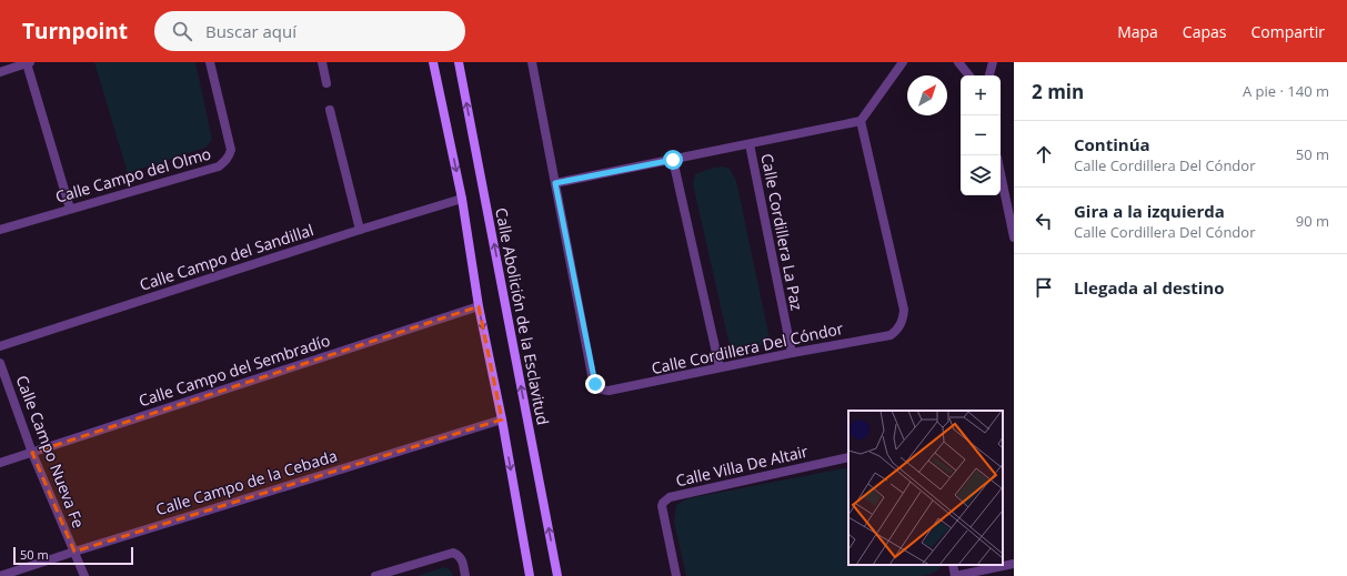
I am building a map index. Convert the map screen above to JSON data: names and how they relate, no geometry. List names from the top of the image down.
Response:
{
  "streets": {
    "main road": ["Calle Abolición de la Esclavitud"],
    "street": [
      "Calle Campo del Olmo",
      "Calle Cordillera La Paz",
      "Calle Campo del Sandillal",
      "Calle Cordillera Del Cóndor",
      "Calle Campo del Sembradío",
      "Calle Campo Nueva Fe",
      "Calle Villa De Altair",
      "Calle Campo de la Cebada"
    ]
  },
  "crossings": [
    ["Calle Cordillera La Paz", "Calle Cordillera Del Cóndor"],
    ["Calle Campo del Sembradío", "Calle Campo Nueva Fe"],
    ["Calle Campo Nueva Fe", "Calle Campo de la Cebada"]
  ],
  "scale_bar": "50 m",
  "north": "top right",
  "page": {
    "header": "Turnpoint",
    "search": "Buscar aquí",
    "nav": ["Mapa", "Capas", "Compartir"],
    "heading": ["2 min", "A pie · 140 m"],
    "map_buttons": ["+", "−"],
    "list": [
      ["Continúa", "Calle Cordillera Del Cóndor", "50 m"],
      ["Gira a la izquierda", "Calle Cordillera Del Cóndor", "90 m"],
      "Llegada al destino"
    ],
    "scale": "50 m"
  }
}
